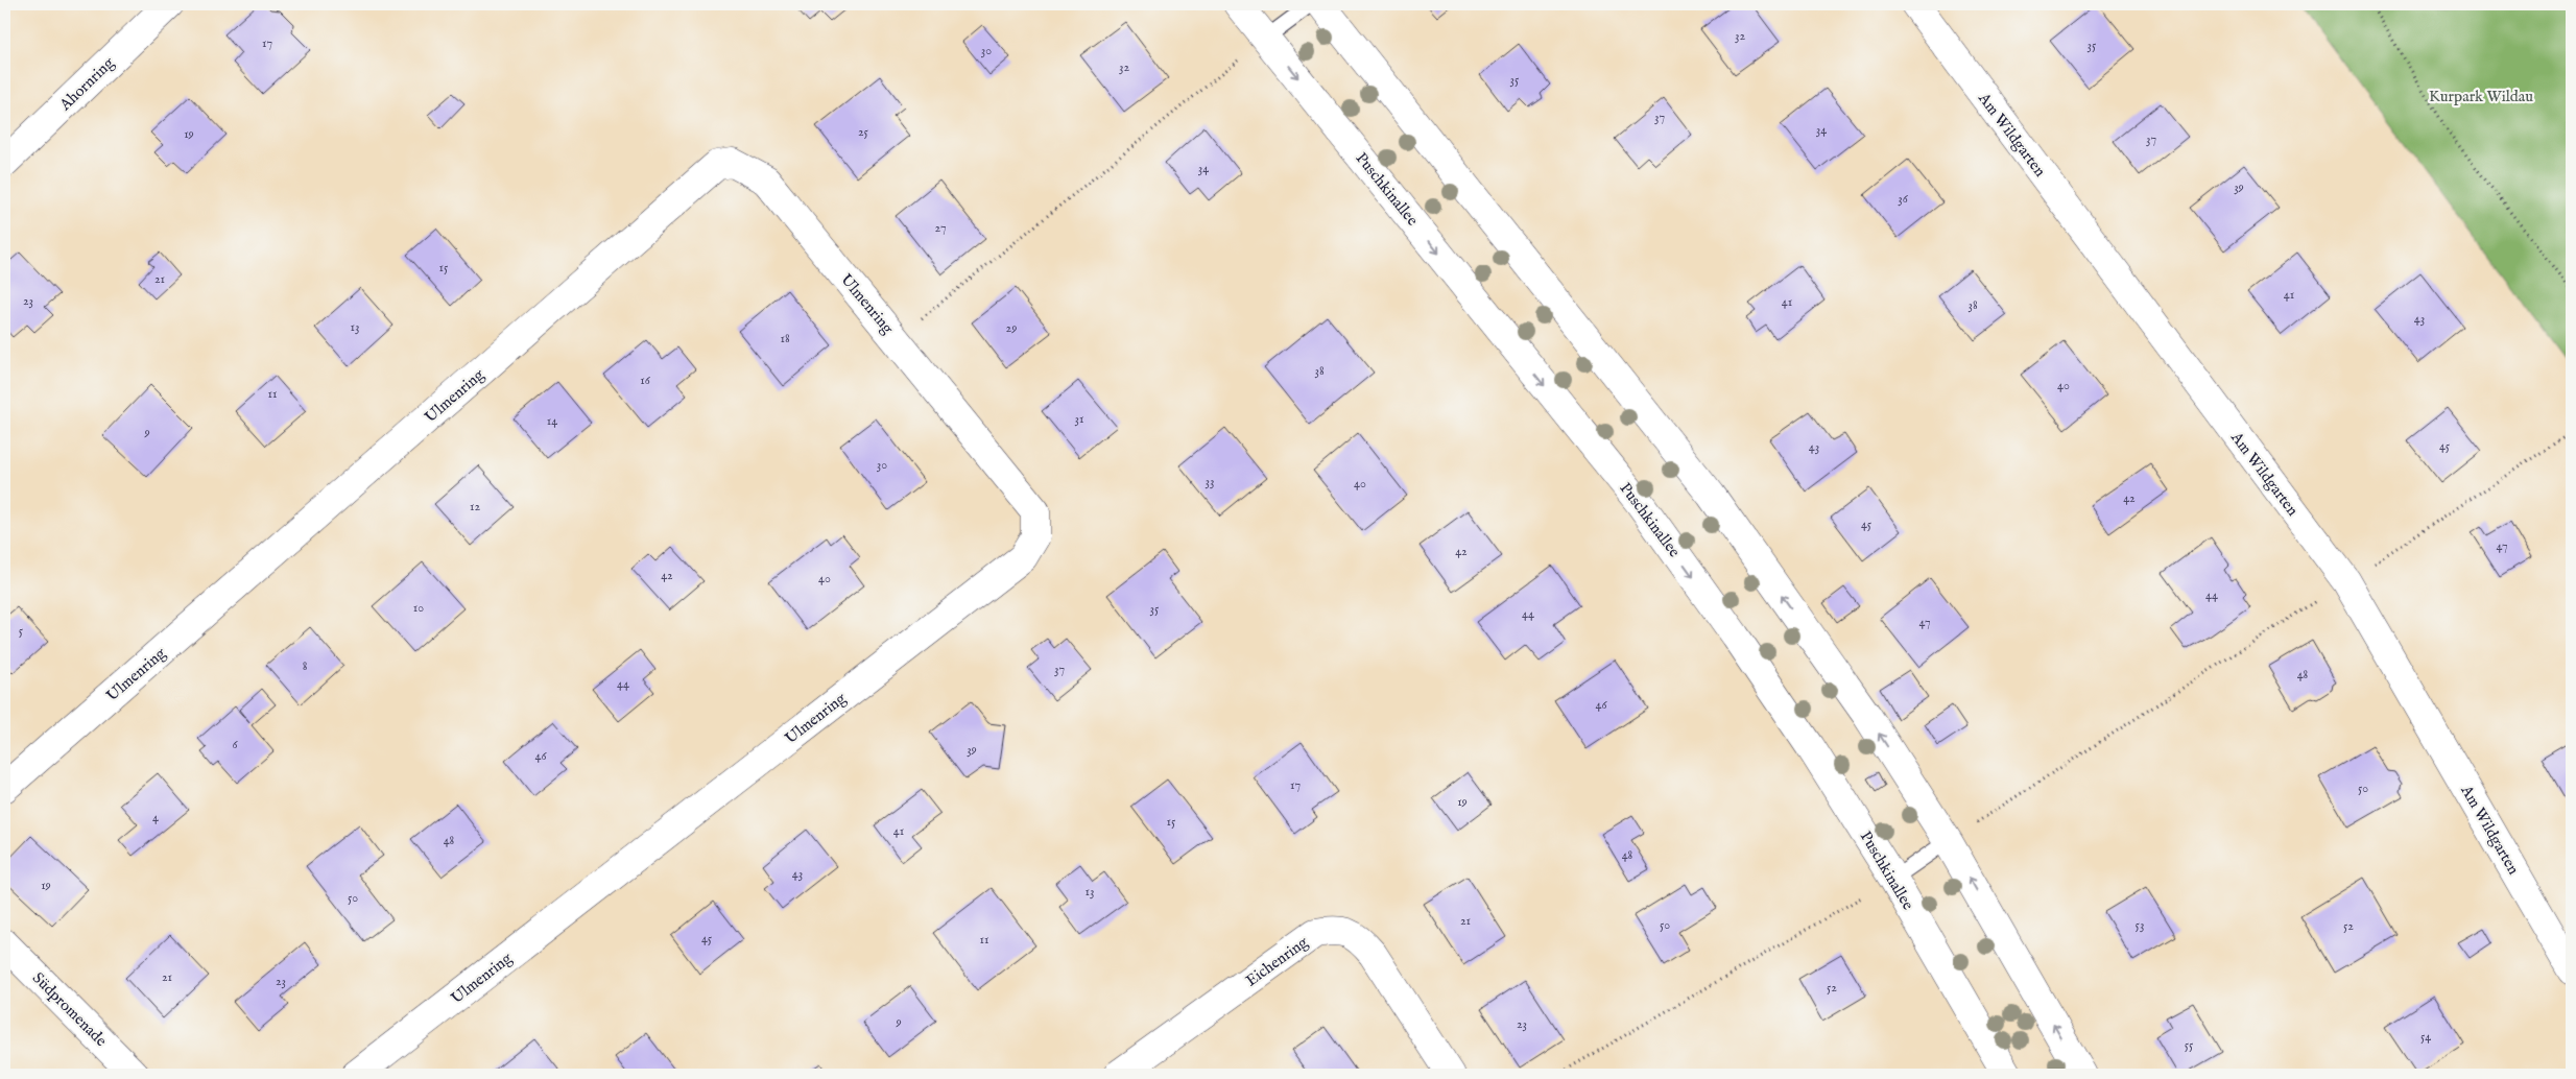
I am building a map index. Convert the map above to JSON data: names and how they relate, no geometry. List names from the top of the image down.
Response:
{
  "streets": {
    "street": [
      "Ahornring",
      "Am Wildgarten",
      "Puschkinallee",
      "Ulmenring",
      "Eichenring",
      "Südpromenade"
    ]
  },
  "parks": ["Kurpark Wildau"],
  "house_numbers": [
    "32",
    "17",
    "35",
    "30",
    "32",
    "35",
    "37",
    "34",
    "25",
    "19",
    "37",
    "34",
    "39",
    "36",
    "27",
    "15",
    "21",
    "41",
    "23",
    "41",
    "38",
    "43",
    "13",
    "29",
    "18",
    "38",
    "16",
    "40",
    "11",
    "31",
    "14",
    "9",
    "45",
    "43",
    "30",
    "33",
    "40",
    "42",
    "12",
    "45",
    "47",
    "42",
    "42",
    "40",
    "44",
    "10",
    "35",
    "44",
    "47",
    "5",
    "8",
    "37",
    "48",
    "44",
    "46",
    "6",
    "39",
    "46",
    "17",
    "50",
    "19",
    "4",
    "15",
    "41",
    "48",
    "48",
    "43",
    "19",
    "13",
    "50",
    "21",
    "50",
    "53",
    "52",
    "45",
    "11",
    "21",
    "23",
    "52",
    "9",
    "23",
    "54",
    "55"
  ]
}
